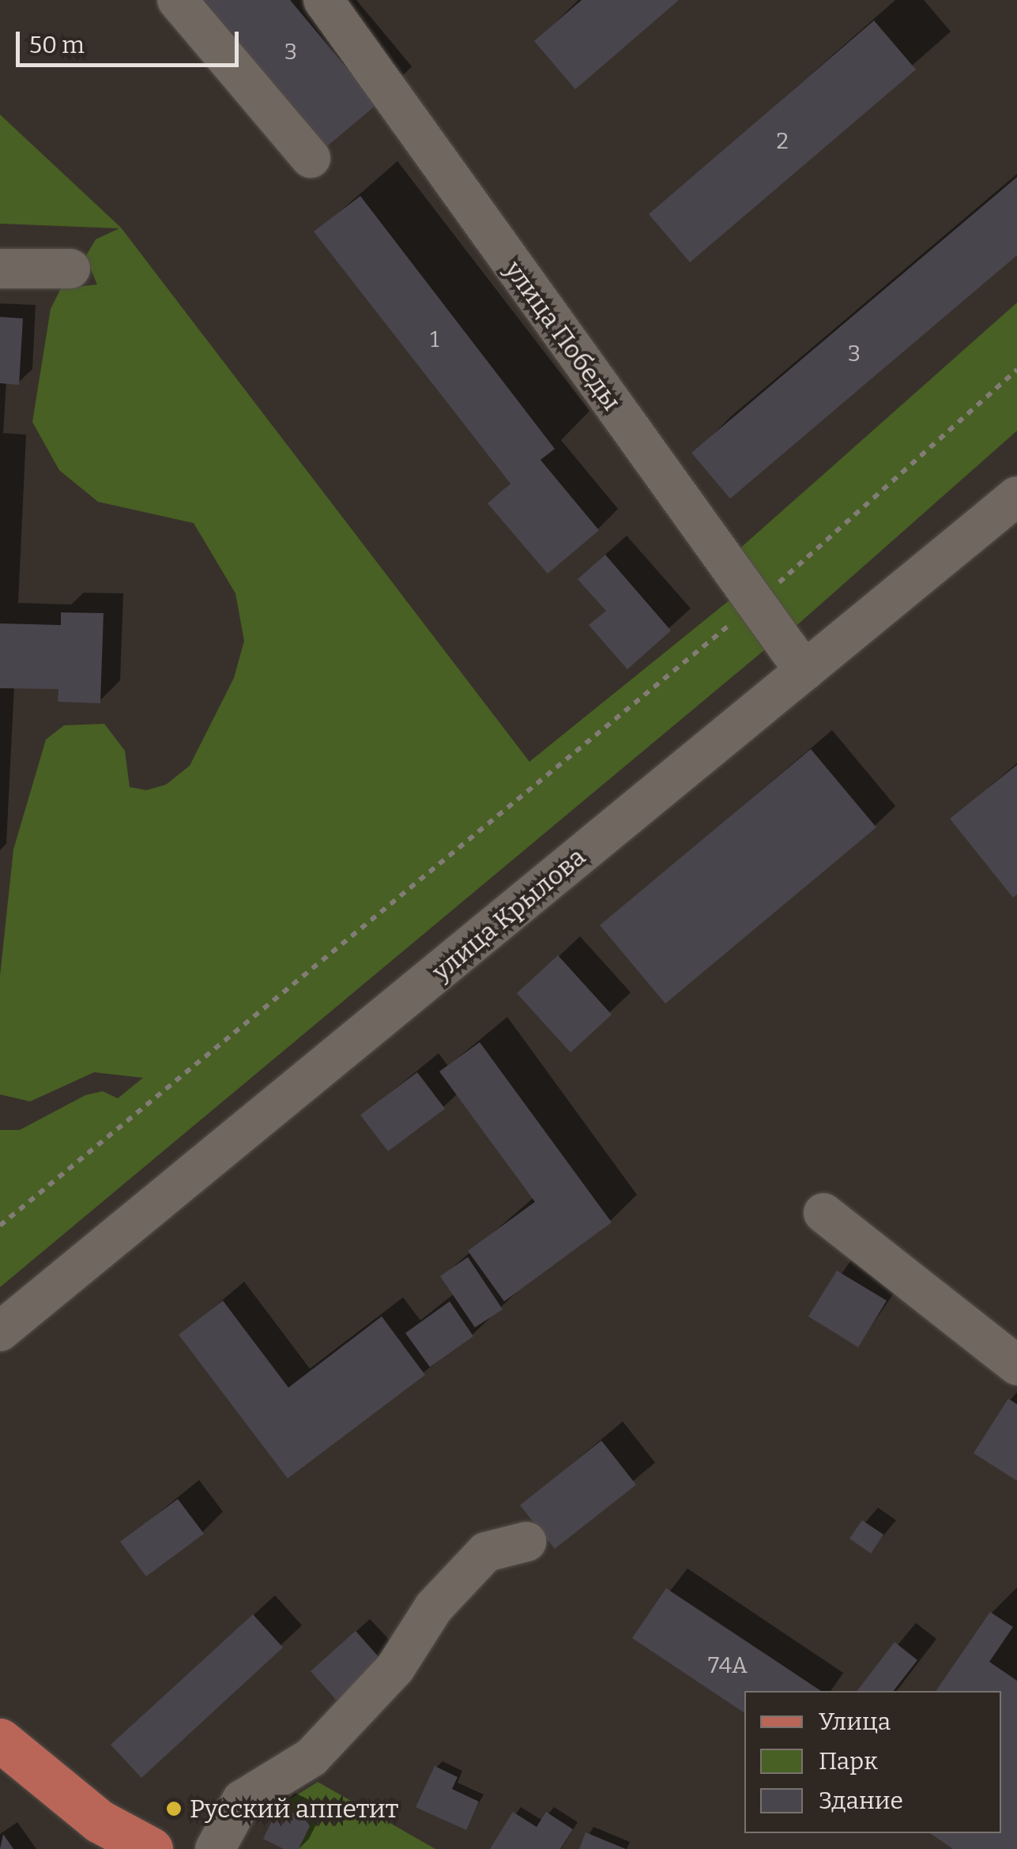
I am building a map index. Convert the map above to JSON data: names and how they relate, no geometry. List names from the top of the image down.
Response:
{
  "streets": {
    "street": ["улица Победы", "улица Крылова"]
  },
  "crossings": [
    ["улица Победы", "улица Крылова"]
  ],
  "places": ["Русский аппетит"],
  "house_numbers": [
    "3",
    "2",
    "1",
    "3",
    "74А"
  ],
  "legend": ["Улица", "Парк", "Здание"],
  "scale_bar": "50 m"
}
